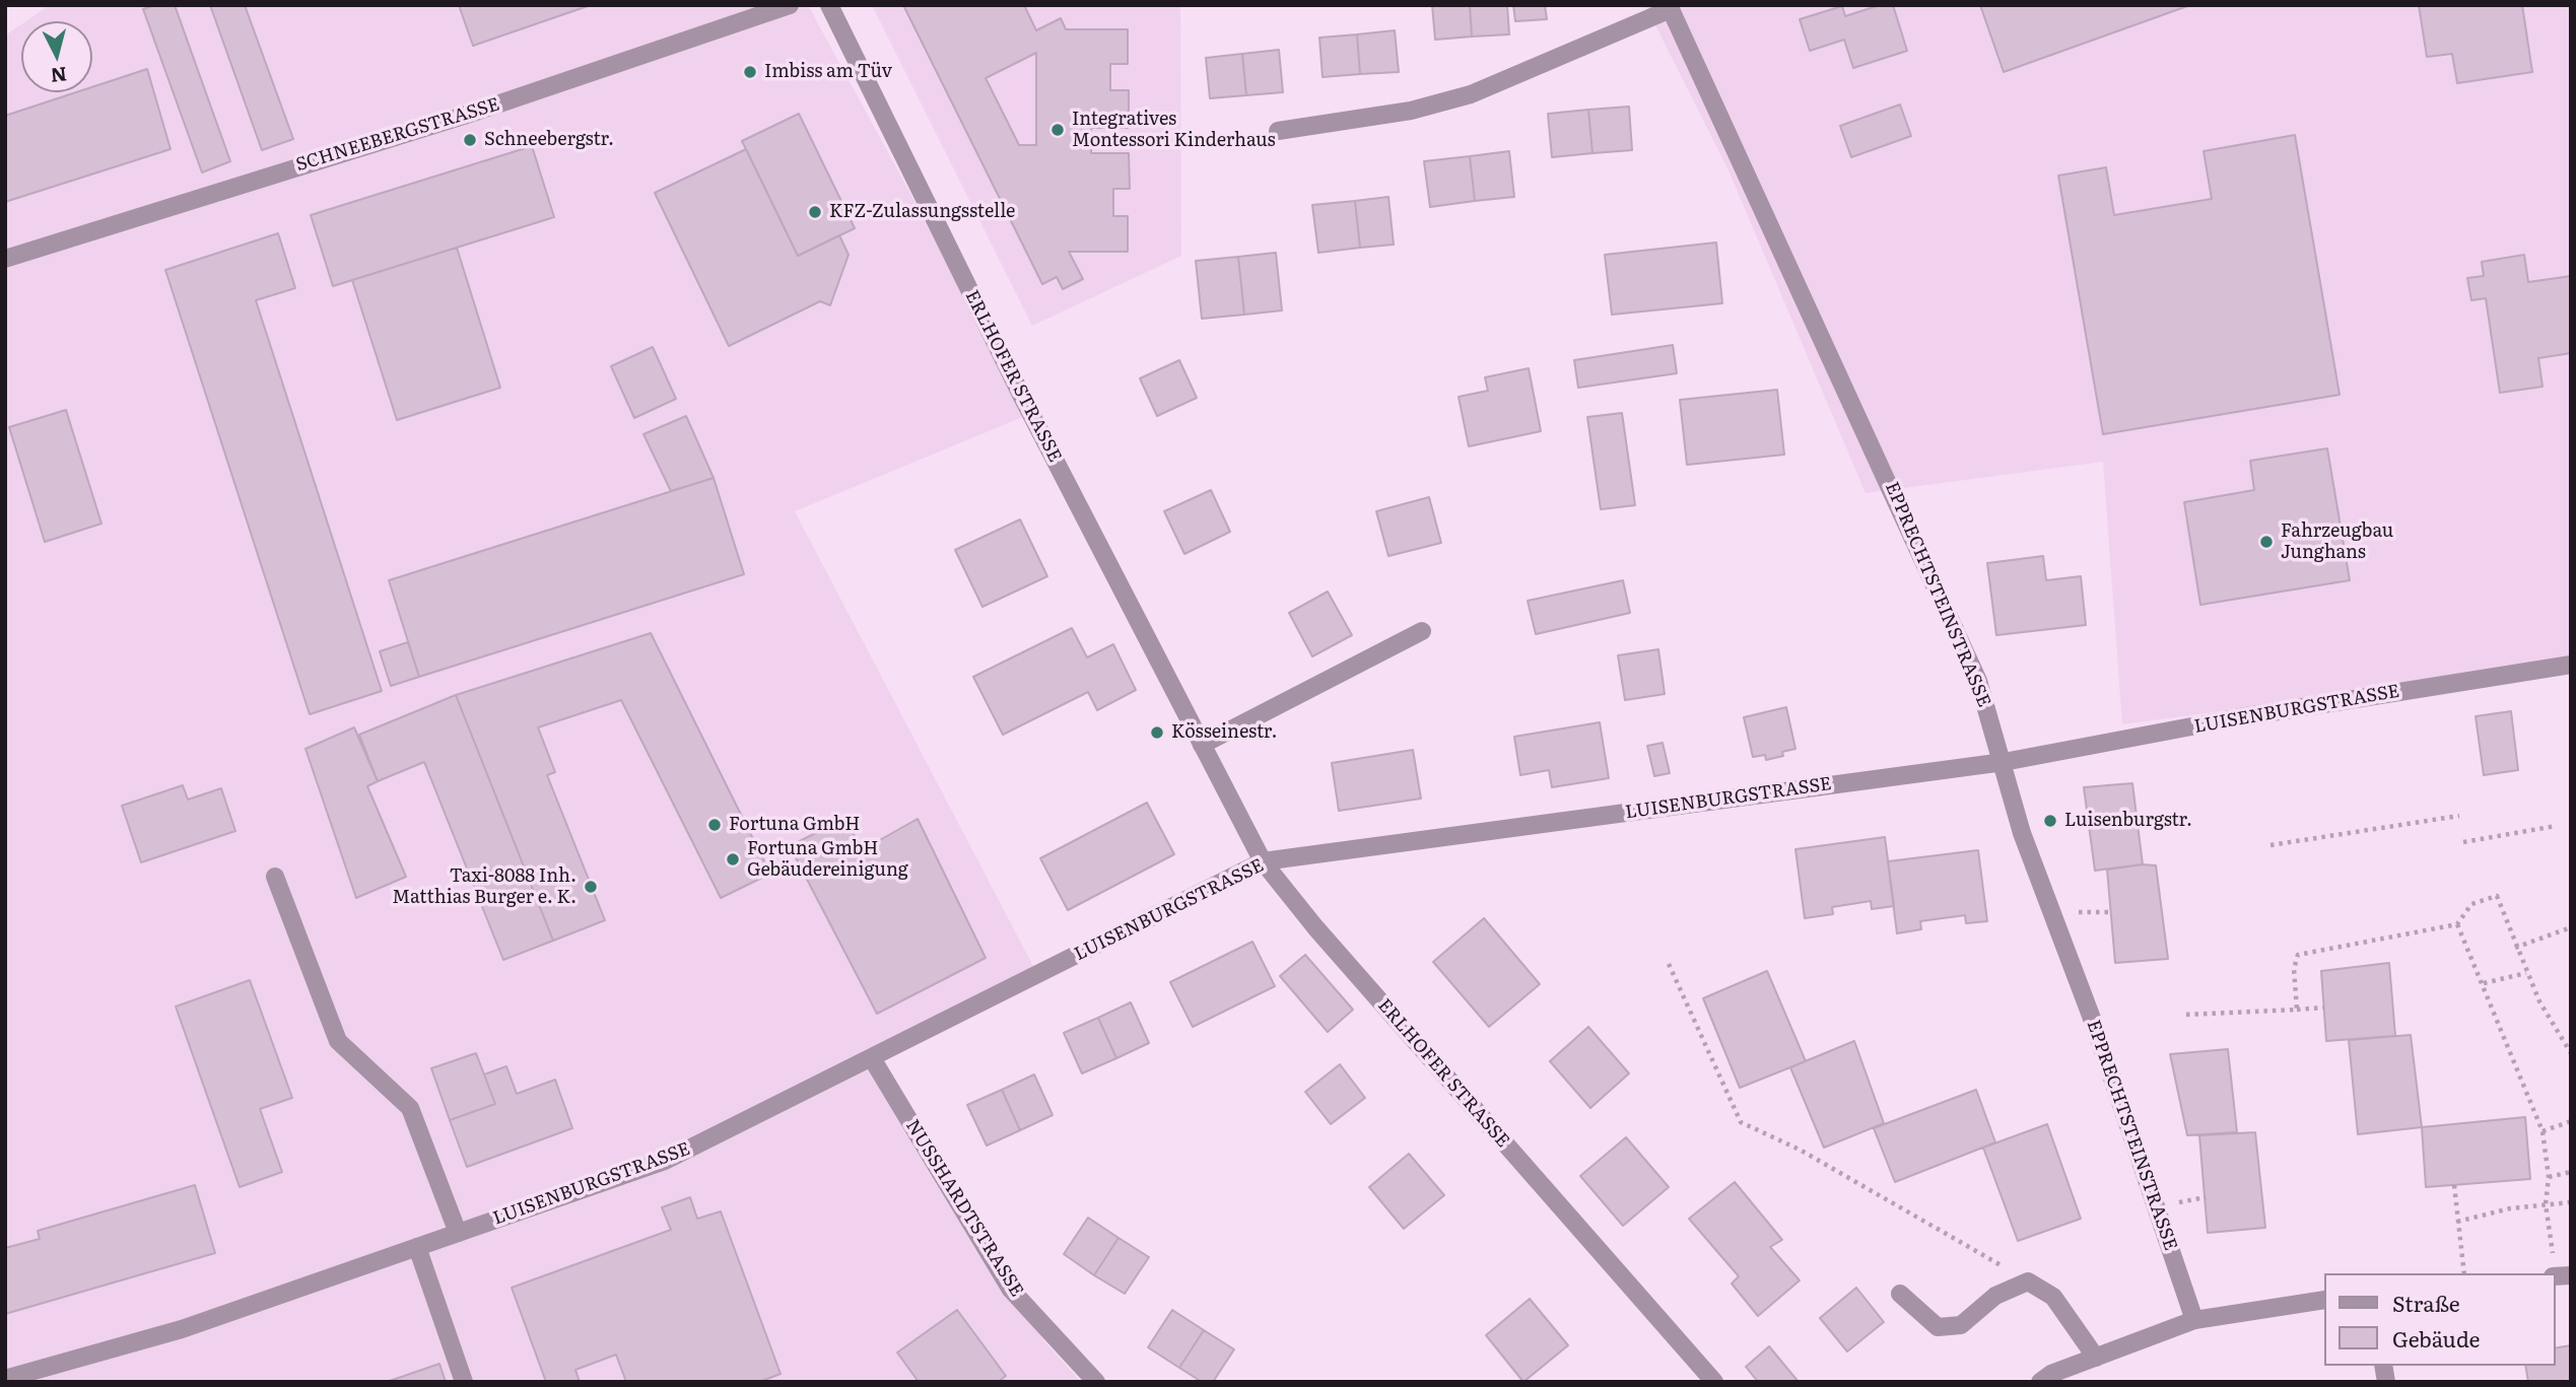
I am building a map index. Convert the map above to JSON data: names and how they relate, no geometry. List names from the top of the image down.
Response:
{
  "streets": {
    "street": [
      "SCHNEEBERGSTRASSE",
      "ERLHOFER STRASSE",
      "EPPRECHTSTEINSTRASSE",
      "LUISENBURGSTRASSE",
      "NUSSHARDTSTRASSE"
    ]
  },
  "crossings": [
    ["ERLHOFER STRASSE", "LUISENBURGSTRASSE"],
    ["EPPRECHTSTEINSTRASSE", "LUISENBURGSTRASSE"],
    ["LUISENBURGSTRASSE", "NUSSHARDTSTRASSE"]
  ],
  "places": [
    "Imbiss am Tüv",
    "Integratives Montessori Kinderhaus",
    "Schneebergstr.",
    "KFZ-Zulassungsstelle",
    "Fahrzeugbau Junghans",
    "Kösseinestr.",
    "Luisenburgstr.",
    "Fortuna GmbH",
    "Fortuna GmbH Gebäudereinigung",
    "Taxi-8088 Inh. Matthias Burger e. K."
  ],
  "legend": ["Straße", "Gebäude"],
  "north": "bottom"
}
